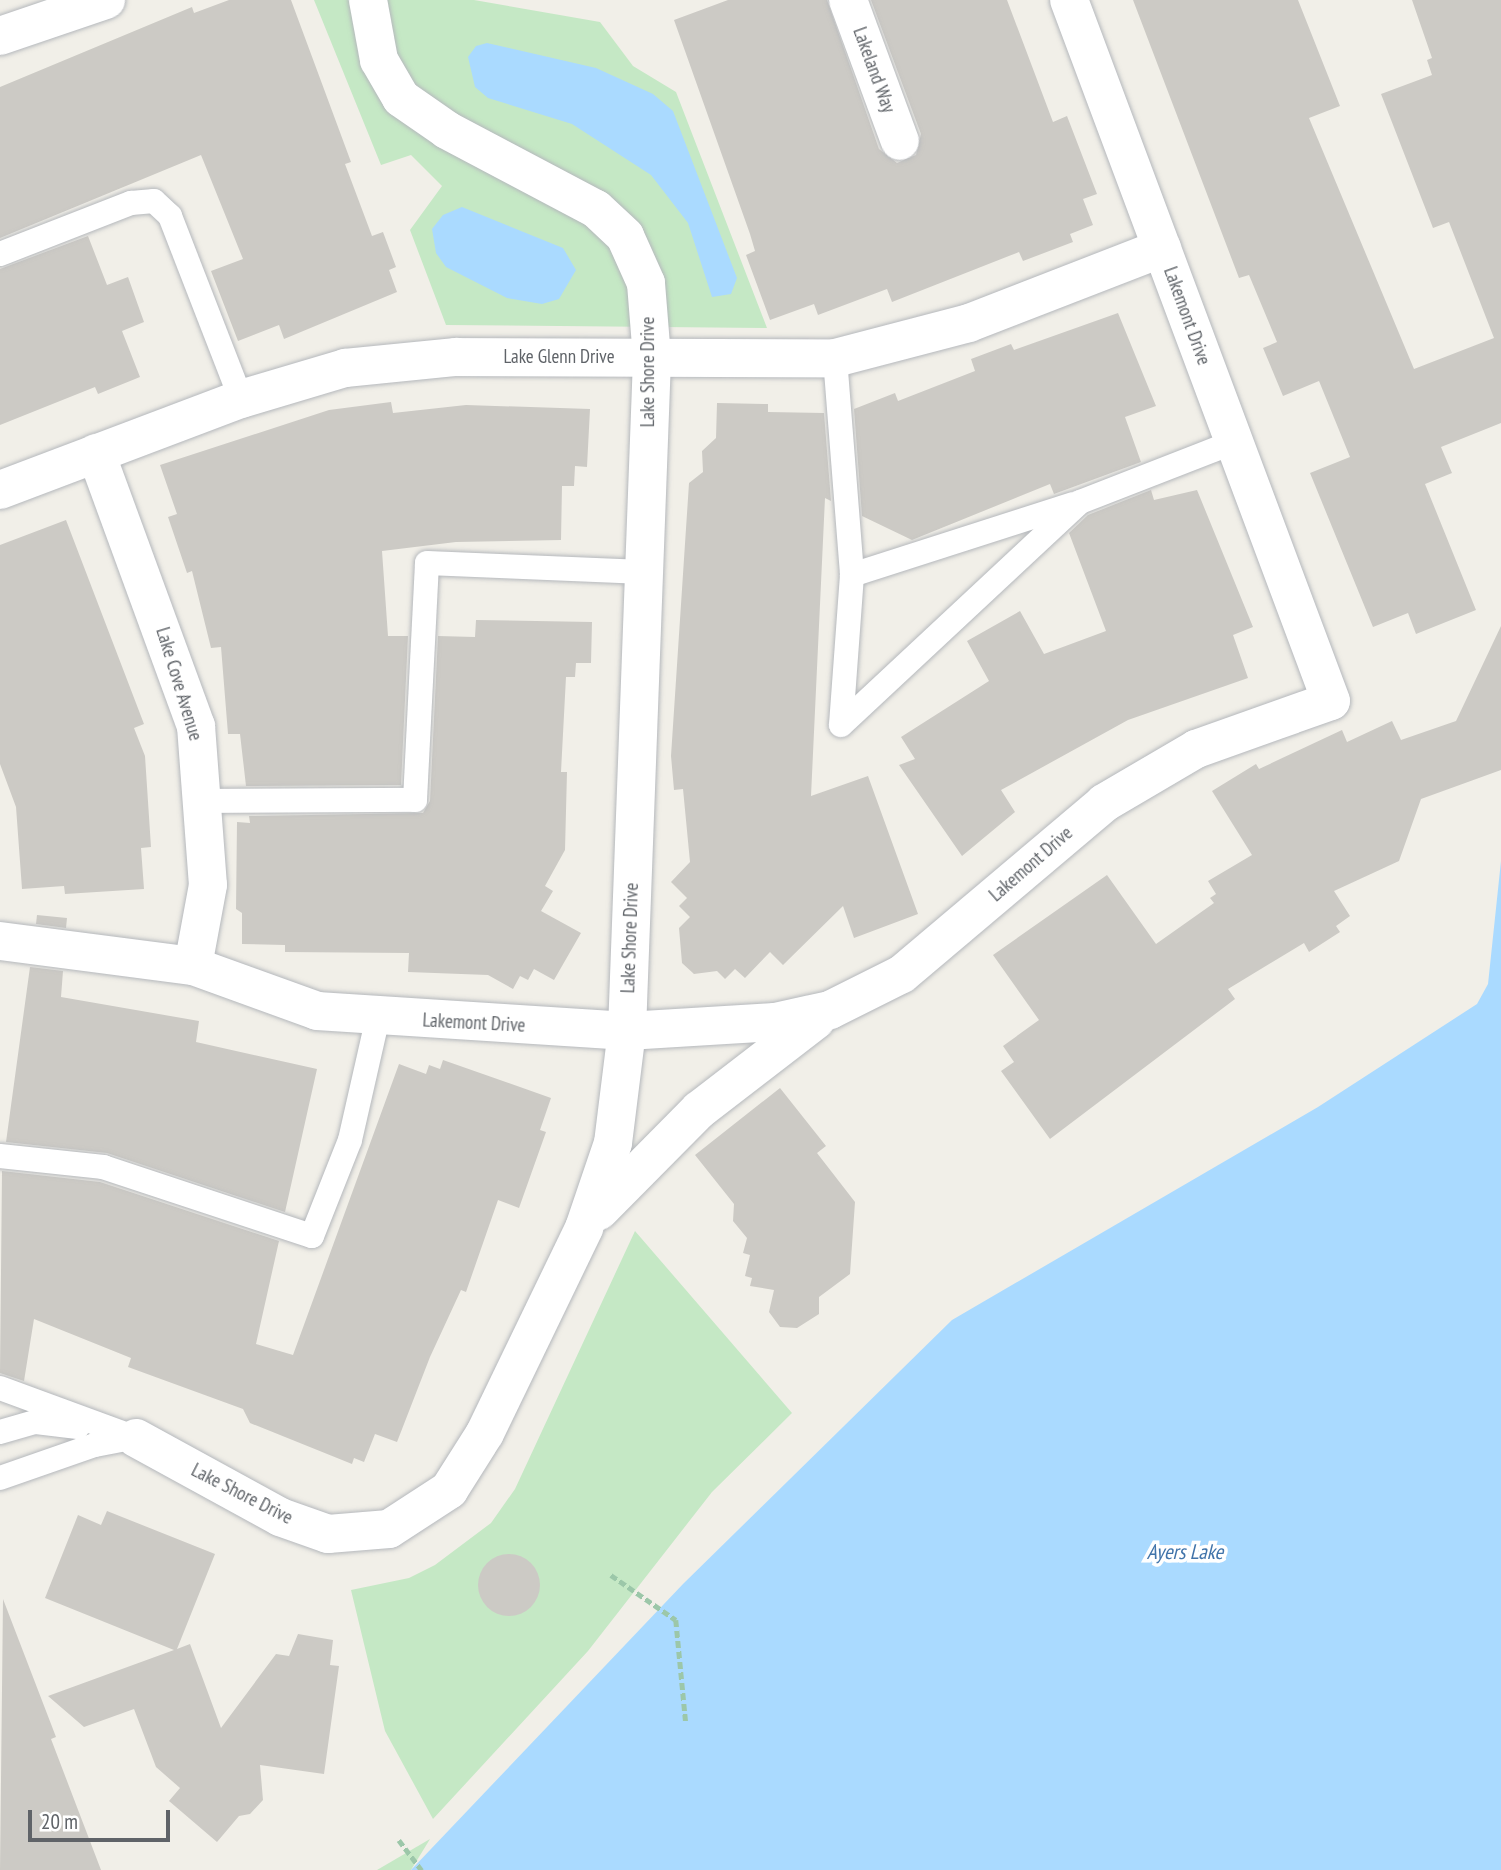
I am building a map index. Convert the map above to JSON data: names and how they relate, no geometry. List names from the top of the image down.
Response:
{
  "streets": {
    "street": [
      "Lakeland Way",
      "Lakemont Drive",
      "Lake Glenn Drive",
      "Lake Shore Drive",
      "Lake Cove Avenue"
    ]
  },
  "crossings": [
    ["Lakemont Drive", "Lake Glenn Drive"],
    ["Lakemont Drive", "Lake Shore Drive"],
    ["Lakemont Drive", "Lake Cove Avenue"],
    ["Lake Glenn Drive", "Lake Shore Drive"],
    ["Lake Glenn Drive", "Lake Cove Avenue"]
  ],
  "water": ["Ayers Lake"],
  "scale_bar": "20 m"
}
